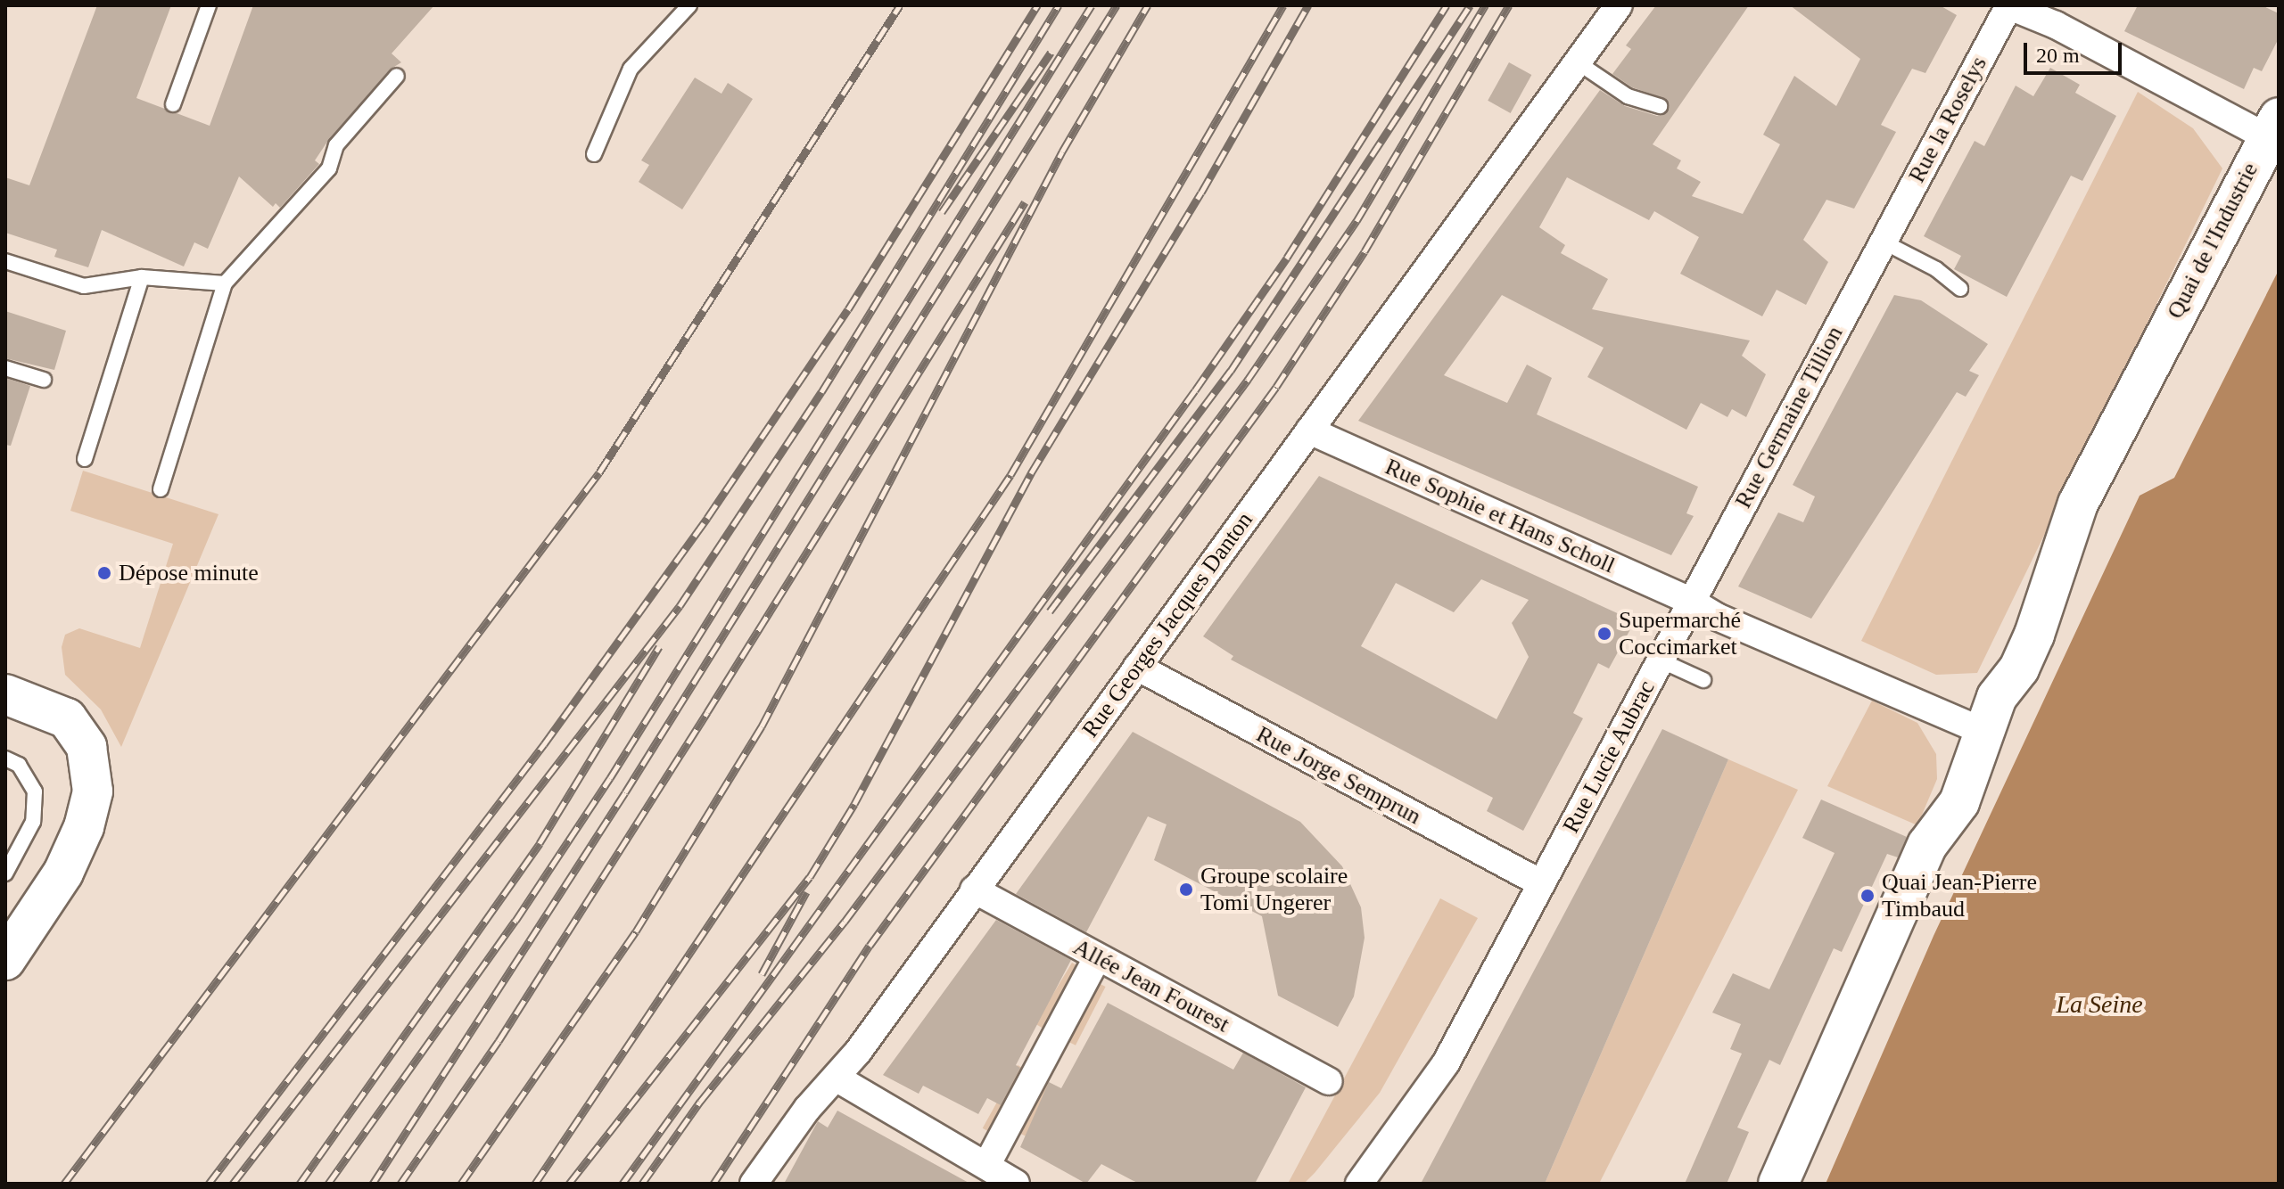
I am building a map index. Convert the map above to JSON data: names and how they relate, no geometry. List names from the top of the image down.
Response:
{
  "streets": {
    "main road": ["Quai de l'Industrie"],
    "street": [
      "Rue la Roselys",
      "Rue Germaine Tillion",
      "Rue Sophie et Hans Scholl",
      "Rue Georges Jacques Danton",
      "Rue Lucie Aubrac",
      "Rue Jorge Semprun",
      "Allée Jean Fourest"
    ]
  },
  "crossings": [
    ["Rue la Roselys", "Rue Germaine Tillion"],
    ["Rue Germaine Tillion", "Rue Sophie et Hans Scholl"],
    ["Rue Germaine Tillion", "Rue Lucie Aubrac"],
    ["Rue Sophie et Hans Scholl", "Rue Georges Jacques Danton"],
    ["Rue Sophie et Hans Scholl", "Rue Lucie Aubrac"],
    ["Rue Georges Jacques Danton", "Rue Jorge Semprun"],
    ["Rue Georges Jacques Danton", "Allée Jean Fourest"],
    ["Rue Lucie Aubrac", "Rue Jorge Semprun"]
  ],
  "water": ["La Seine"],
  "places": [
    "Dépose minute",
    "Supermarché Coccimarket",
    "Groupe scolaire Tomi Ungerer",
    "Quai Jean-Pierre Timbaud"
  ],
  "scale_bar": "20 m"
}
